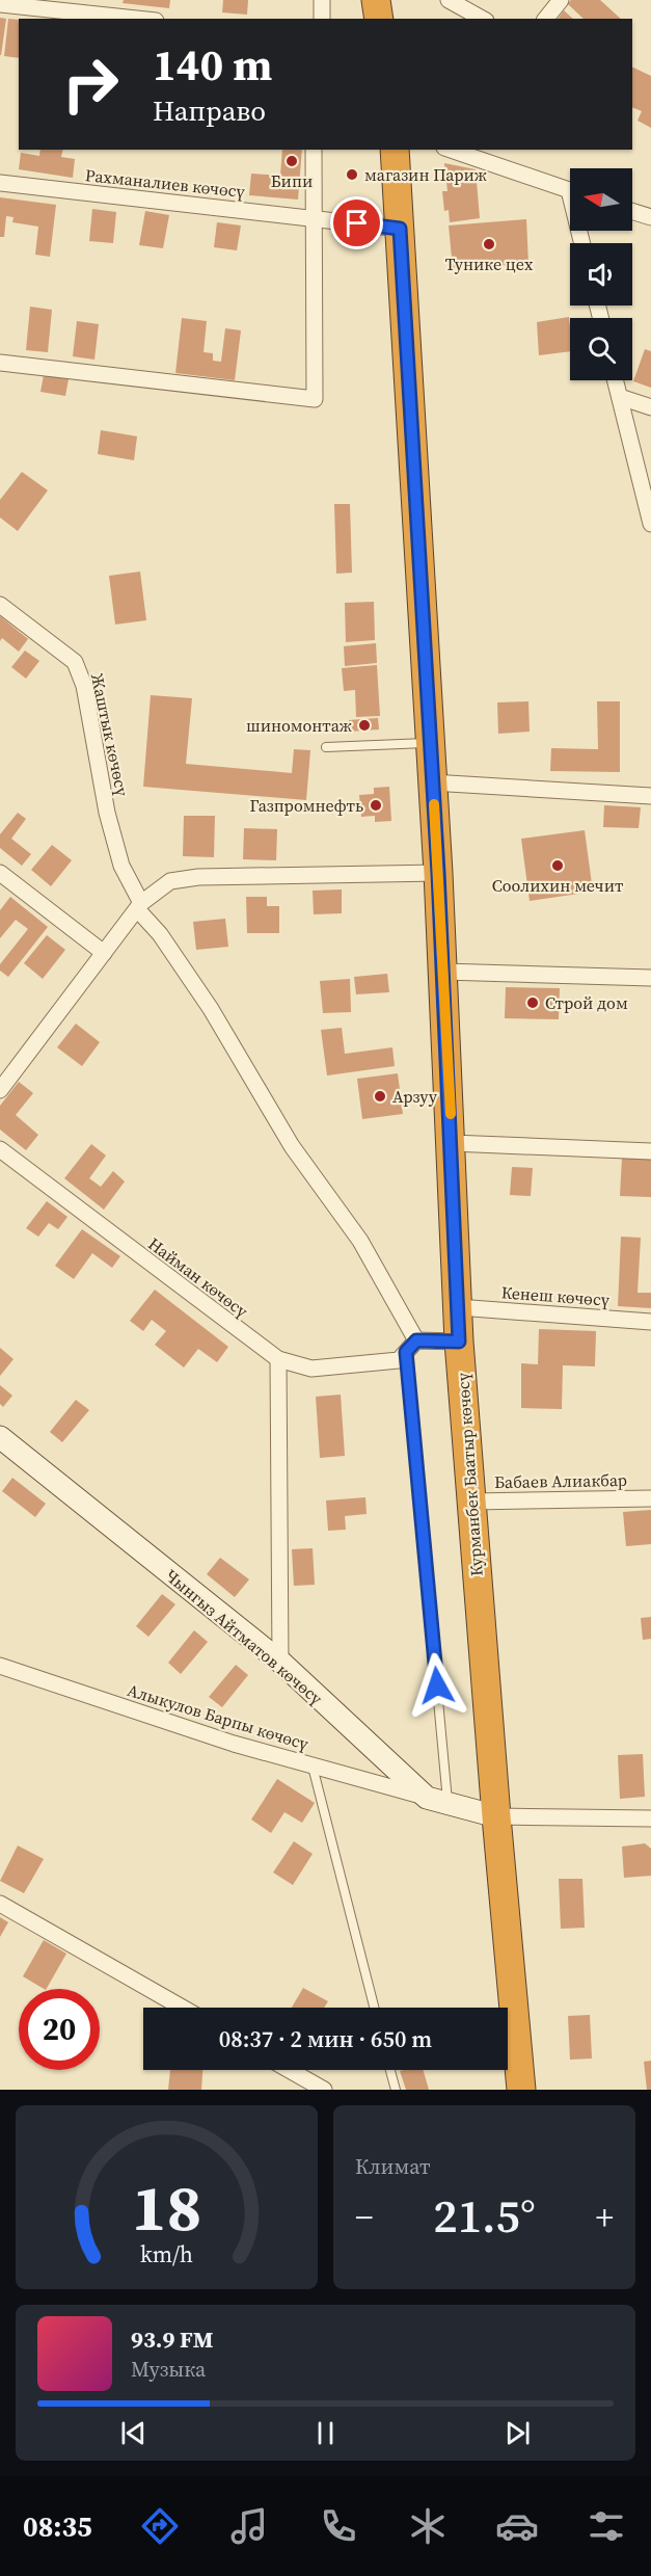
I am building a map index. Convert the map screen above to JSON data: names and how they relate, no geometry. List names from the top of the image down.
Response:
{
  "streets": {
    "highway": ["Курманбек Баатыр көчөсү"],
    "main road": ["Чынгыз Айтматов көчөсү"],
    "street": [
      "Рахманалиев көчөсү",
      "Жаштык көчөсү",
      "Найман көчөсү",
      "Кенеш көчөсү",
      "Бабаев Алиакбар",
      "Алыкулов Барпы көчөсү"
    ]
  },
  "crossings": [
    ["Рахманалиев көчөсү", "Курманбек Баатыр көчөсү"],
    ["Жаштык көчөсү", "Найман көчөсү"],
    ["Найман көчөсү", "Курманбек Баатыр көчөсү"],
    ["Кенеш көчөсү", "Курманбек Баатыр көчөсү"],
    ["Курманбек Баатыр көчөсү", "Бабаев Алиакбар"],
    ["Курманбек Баатыр көчөсү", "Чынгыз Айтматов көчөсү"],
    ["Чынгыз Айтматов көчөсү", "Алыкулов Барпы көчөсү"]
  ],
  "places": [
    "Бипи",
    "магазин Париж",
    "Тунике цех",
    "шиномонтаж",
    "Газпромнефть",
    "Соолихин мечит",
    "Строй дом",
    "Арзуу"
  ],
  "north": "left",
  "page": {
    "turn": ["140 m", "Направо"],
    "limit": "20",
    "trip": "08:37 · 2 мин · 650 m",
    "tile": "Климат",
    "heat": ["−", "21.5°", "+"],
    "song": ["93.9 FM", "Музыка"],
    "tabs": "08:35",
    "gauge": ["18", "km/h"]
  }
}
